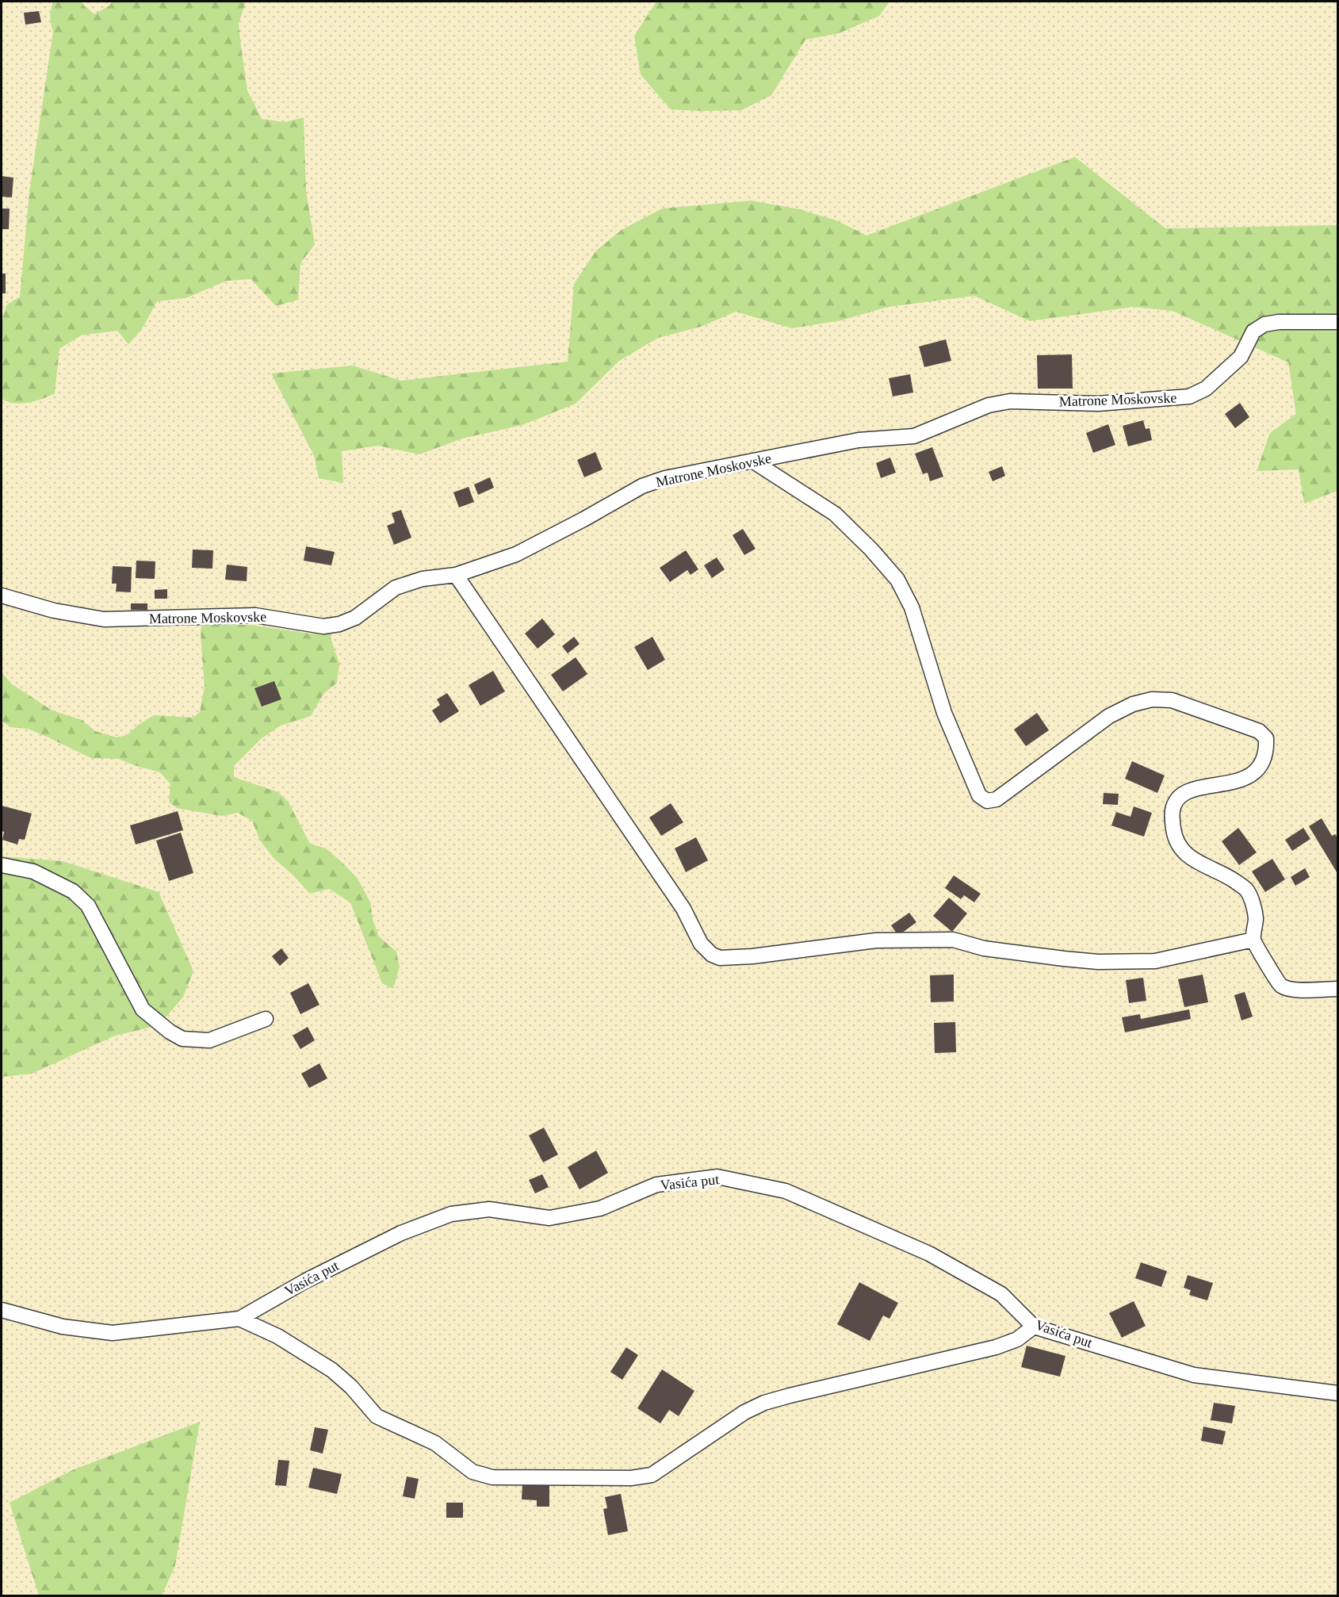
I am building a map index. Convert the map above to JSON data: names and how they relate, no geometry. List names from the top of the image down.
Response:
{
  "streets": {
    "street": ["Matrone Moskovske", "Vasića put"]
  }
}
